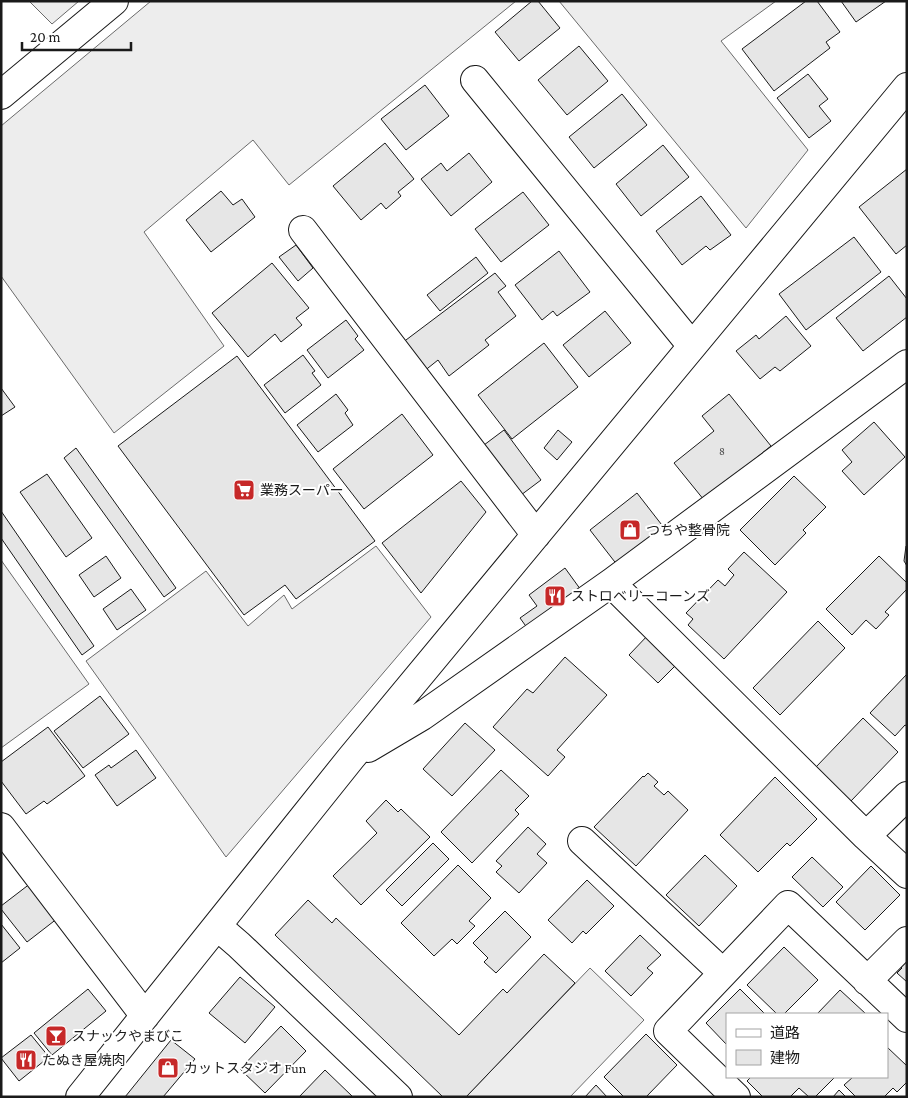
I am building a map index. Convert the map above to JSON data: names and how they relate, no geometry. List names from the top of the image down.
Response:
{
  "places": {
    "supermarket": ["業務スーパー"],
    "shop": ["つちや整骨院", "カットスタジオ Fun"],
    "restaurant": ["ストロベリーコーンズ", "たぬき屋焼肉"],
    "bar": ["スナックやまびこ"]
  },
  "house_numbers": ["8"],
  "legend": ["道路", "建物"],
  "scale_bar": "20 m"
}
